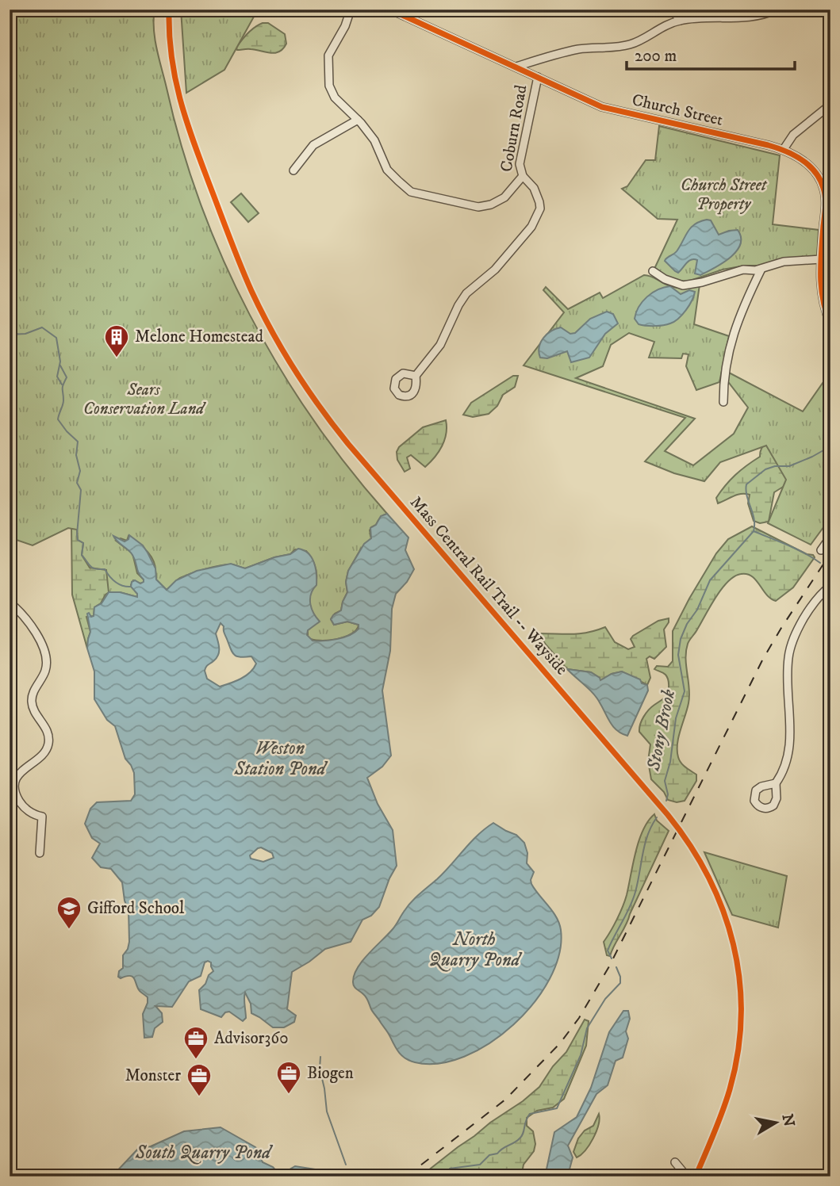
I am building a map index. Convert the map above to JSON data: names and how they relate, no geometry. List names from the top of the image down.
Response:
{
  "streets": {
    "street": ["Church Street", "Coburn Road"],
    "cycle path": ["Mass Central Rail Trail -- Wayside"]
  },
  "crossings": [
    ["Church Street", "Coburn Road"]
  ],
  "water": [
    "Stony Brook",
    "Weston Station Pond",
    "North Quarry Pond",
    "South Quarry Pond"
  ],
  "parks": ["Church Street Property", "Sears Conservation Land"],
  "places": {
    "building": ["Melone Homestead"],
    "school or university": ["Gifford School"],
    "office": ["Advisor360", "Biogen", "Monster"]
  },
  "scale_bar": "200 m",
  "north": "right"
}
